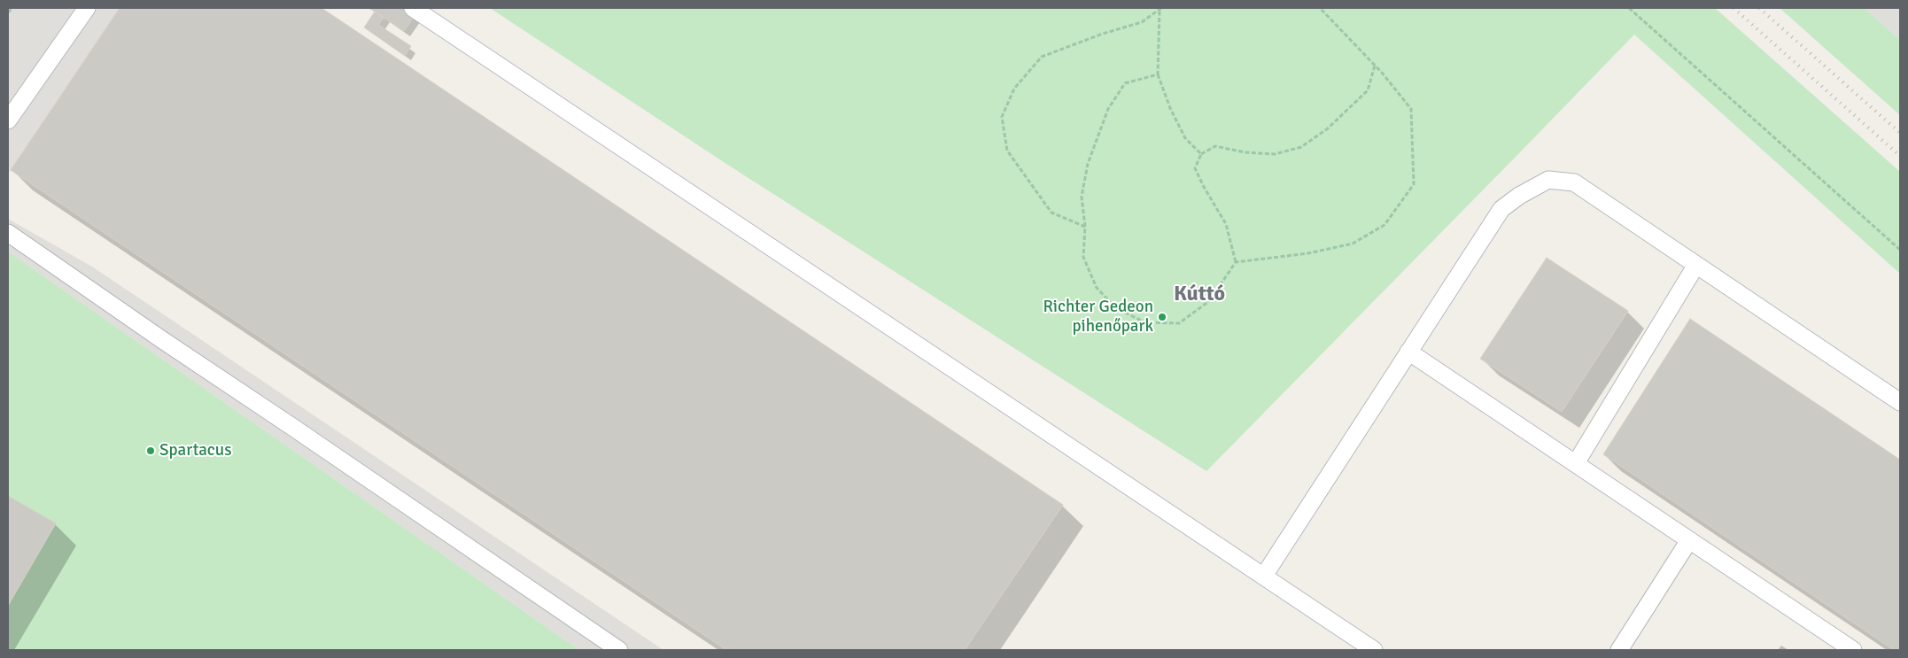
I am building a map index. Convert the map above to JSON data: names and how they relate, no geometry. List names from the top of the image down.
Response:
{
  "districts": ["Kúttó"],
  "places": ["Richter Gedeon pihenőpark", "Spartacus"]
}
